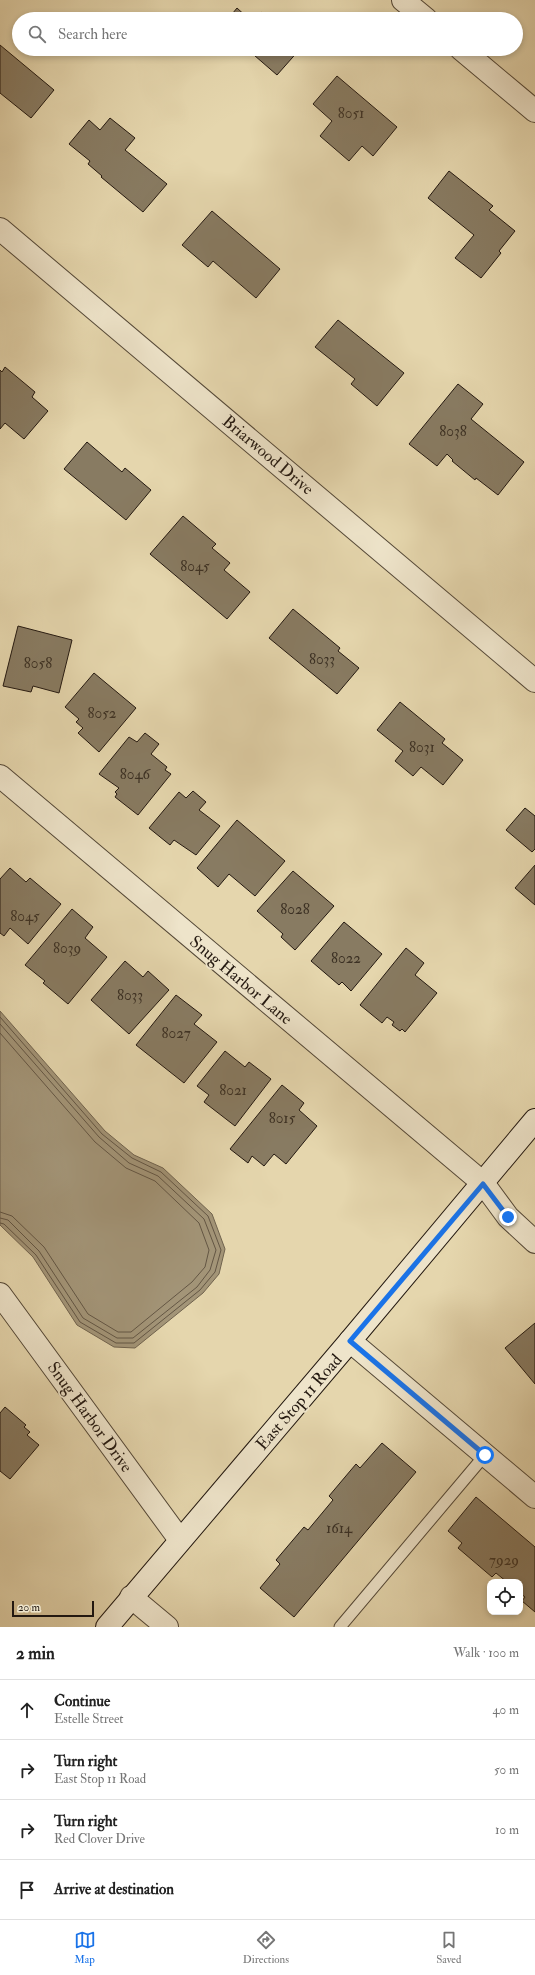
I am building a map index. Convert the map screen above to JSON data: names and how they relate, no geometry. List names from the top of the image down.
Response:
{
  "streets": {
    "street": [
      "Briarwood Drive",
      "Snug Harbor Lane",
      "East Stop 11 Road",
      "Snug Harbor Drive"
    ]
  },
  "crossings": [
    ["Snug Harbor Lane", "East Stop 11 Road"],
    ["East Stop 11 Road", "Snug Harbor Drive"]
  ],
  "house_numbers": [
    "8051",
    "8038",
    "8045",
    "8033",
    "8058",
    "8052",
    "8031",
    "8046",
    "8028",
    "8045",
    "8039",
    "8022",
    "8033",
    "8027",
    "8021",
    "8015",
    "1614",
    "7929"
  ],
  "scale_bar": "20 m",
  "page": {
    "search": "Search here",
    "scale": "20 m",
    "heading": ["2 min", "Walk · 100 m"],
    "list": [
      ["Continue", "Estelle Street", "40 m"],
      ["Turn right", "East Stop 11 Road", "50 m"],
      ["Turn right", "Red Clover Drive", "10 m"],
      "Arrive at destination"
    ],
    "nav": ["Map", "Directions", "Saved"]
  }
}
